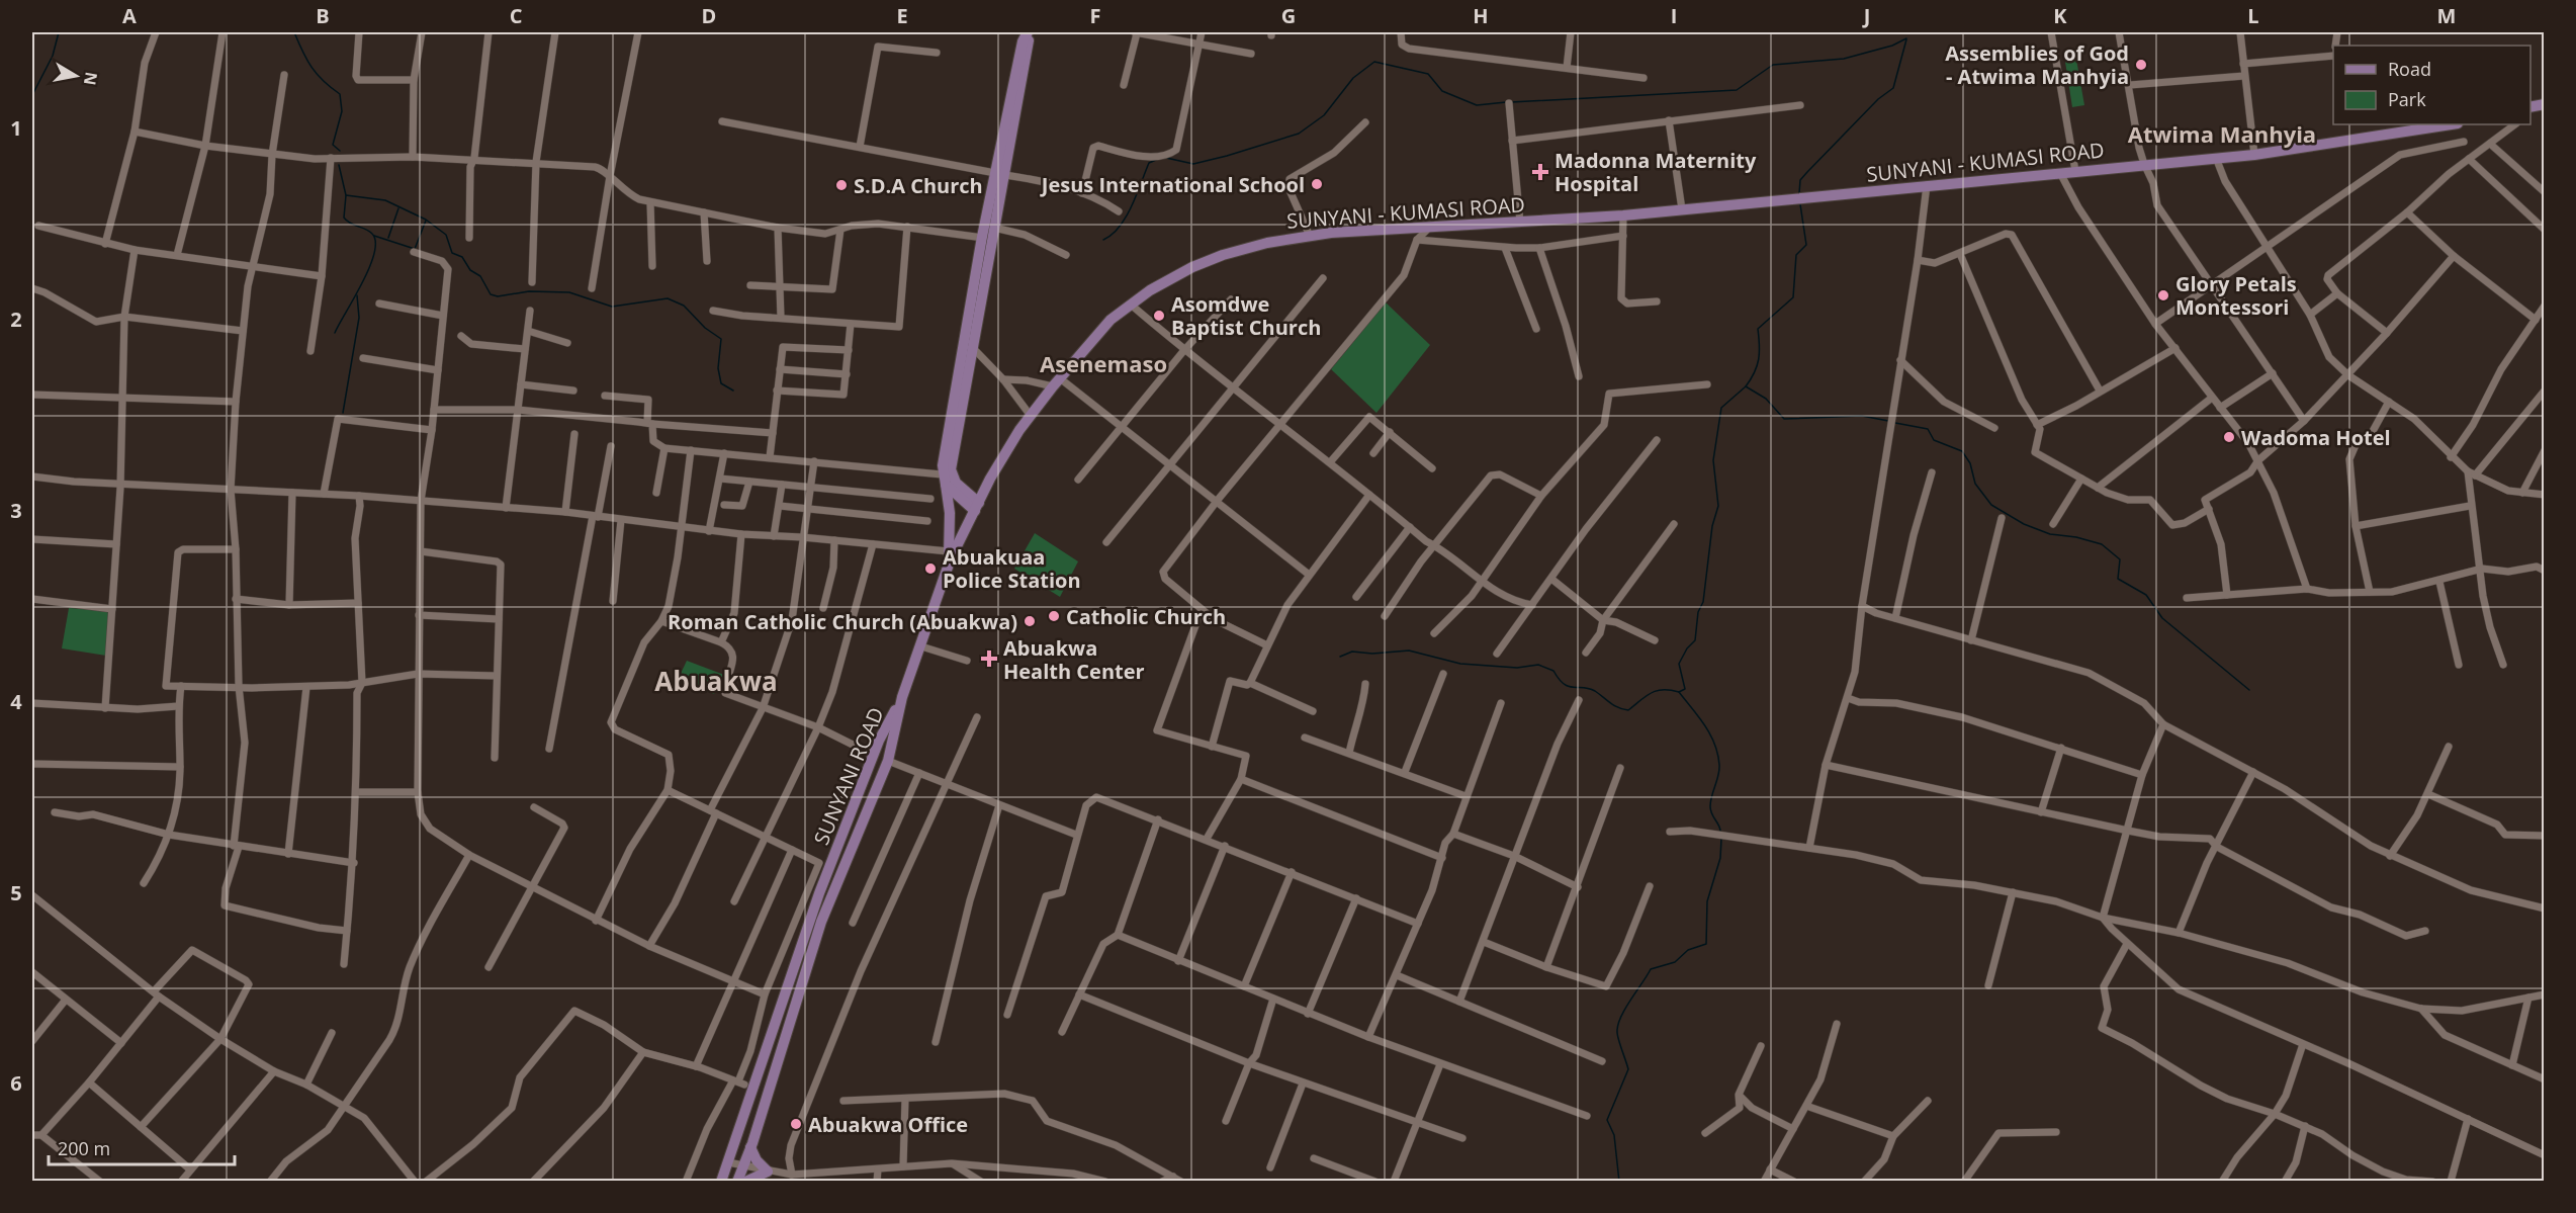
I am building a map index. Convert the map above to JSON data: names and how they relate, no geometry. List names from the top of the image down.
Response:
{
  "streets": {
    "main road": ["SUNYANI - KUMASI ROAD", "SUNYANI ROAD"]
  },
  "crossings": [
    ["SUNYANI - KUMASI ROAD", "SUNYANI ROAD"]
  ],
  "districts": ["Atwima Manhyia", "Asenemaso", "Abuakwa"],
  "places": {
    "other": [
      "Assemblies of God - Atwima Manhyia",
      "Jesus International School",
      "S.D.A Church",
      "Glory Petals Montessori",
      "Asomdwe Baptist Church",
      "Wadoma Hotel",
      "Abuakuaa Police Station",
      "Catholic Church",
      "Roman Catholic Church (Abuakwa)",
      "Abuakwa Office"
    ],
    "health": ["Madonna Maternity Hospital", "Abuakwa Health Center"]
  },
  "legend": ["Road", "Park"],
  "scale_bar": "200 m",
  "north": "right",
  "grid": {
    "columns": [
      "A",
      "B",
      "C",
      "D",
      "E",
      "F",
      "G",
      "H",
      "I",
      "J",
      "K",
      "L",
      "M"
    ],
    "rows": [
      "1",
      "2",
      "3",
      "4",
      "5",
      "6"
    ]
  }
}
